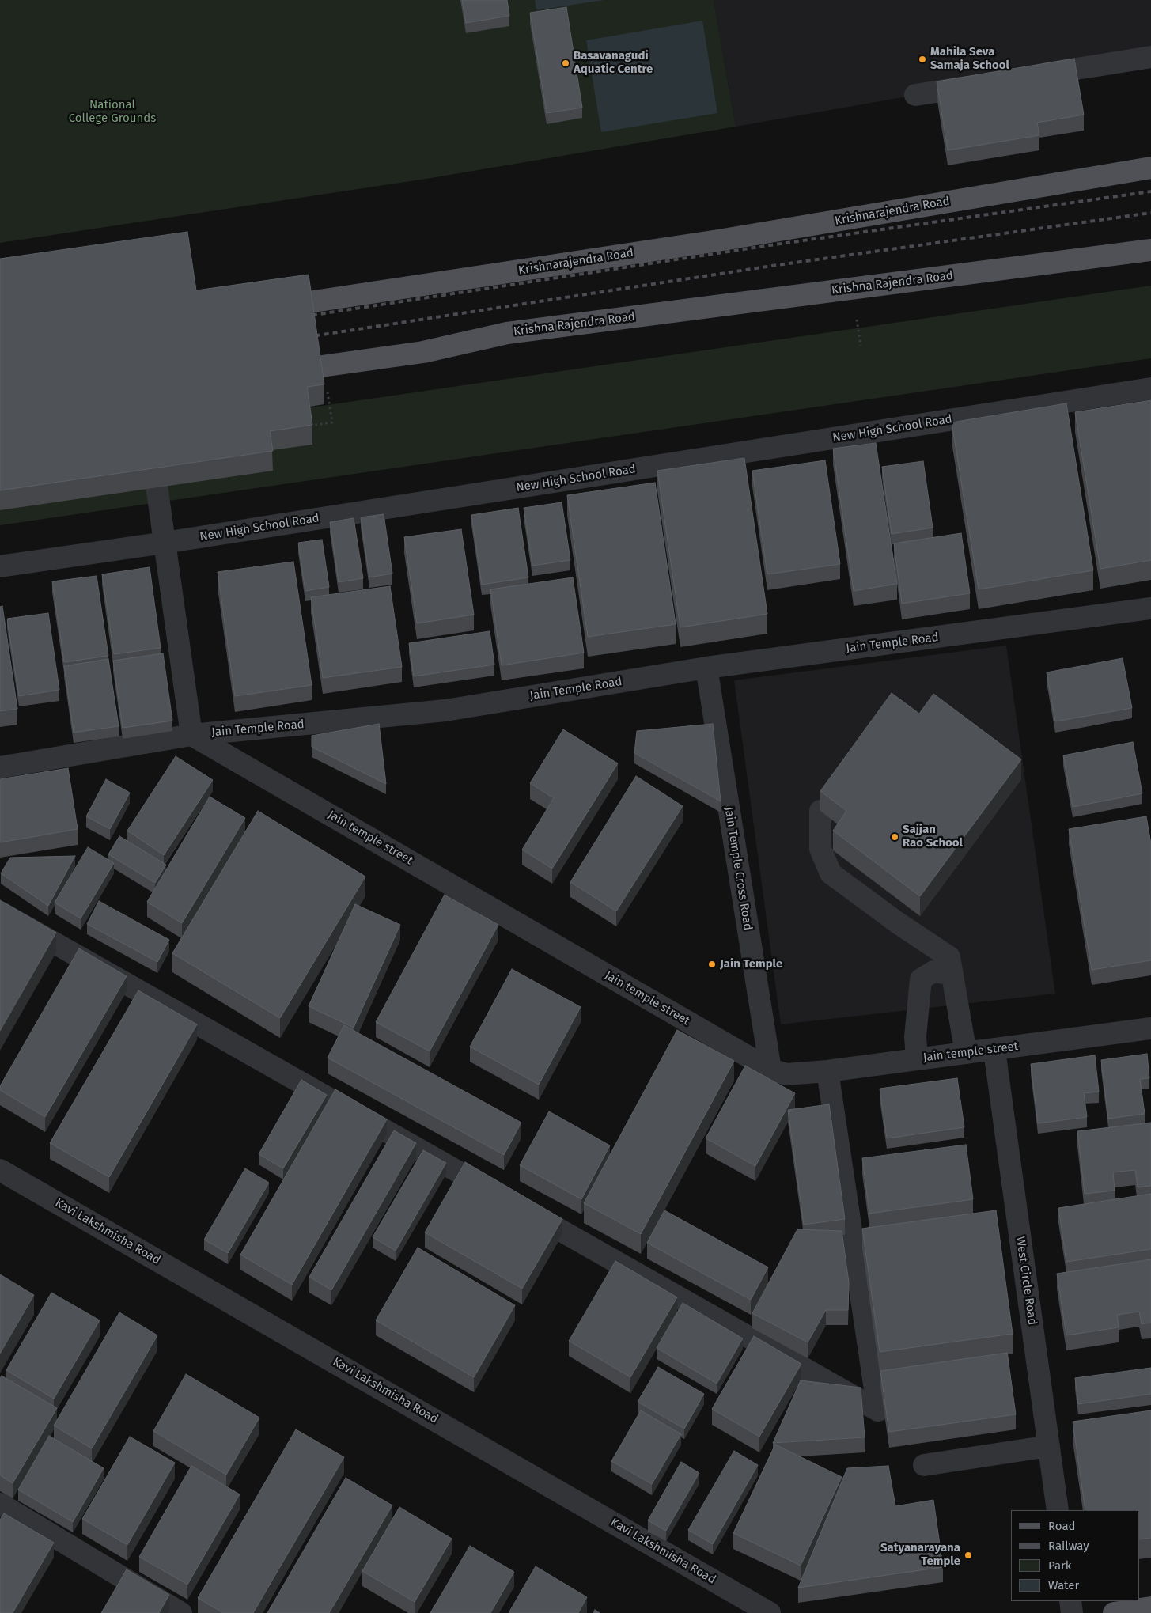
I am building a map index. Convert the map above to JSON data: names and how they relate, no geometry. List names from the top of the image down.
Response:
{
  "streets": {
    "main road": ["Krishnarajendra Road", "Krishna Rajendra Road"],
    "street": [
      "New High School Road",
      "Jain Temple Road",
      "Jain temple street",
      "Jain Temple Cross Road",
      "Kavi Lakshmisha Road",
      "West Circle Road"
    ]
  },
  "crossings": [
    ["Jain Temple Road", "Jain temple street"],
    ["Jain Temple Road", "Jain Temple Cross Road"],
    ["Jain temple street", "Jain Temple Cross Road"],
    ["Jain temple street", "West Circle Road"]
  ],
  "parks": ["National College Grounds"],
  "places": [
    "Mahila Seva Samaja School",
    "Basavanagudi Aquatic Centre",
    "Sajjan Rao School",
    "Jain Temple",
    "Satyanarayana Temple"
  ],
  "legend": [
    "Road",
    "Railway",
    "Park",
    "Water"
  ]
}
